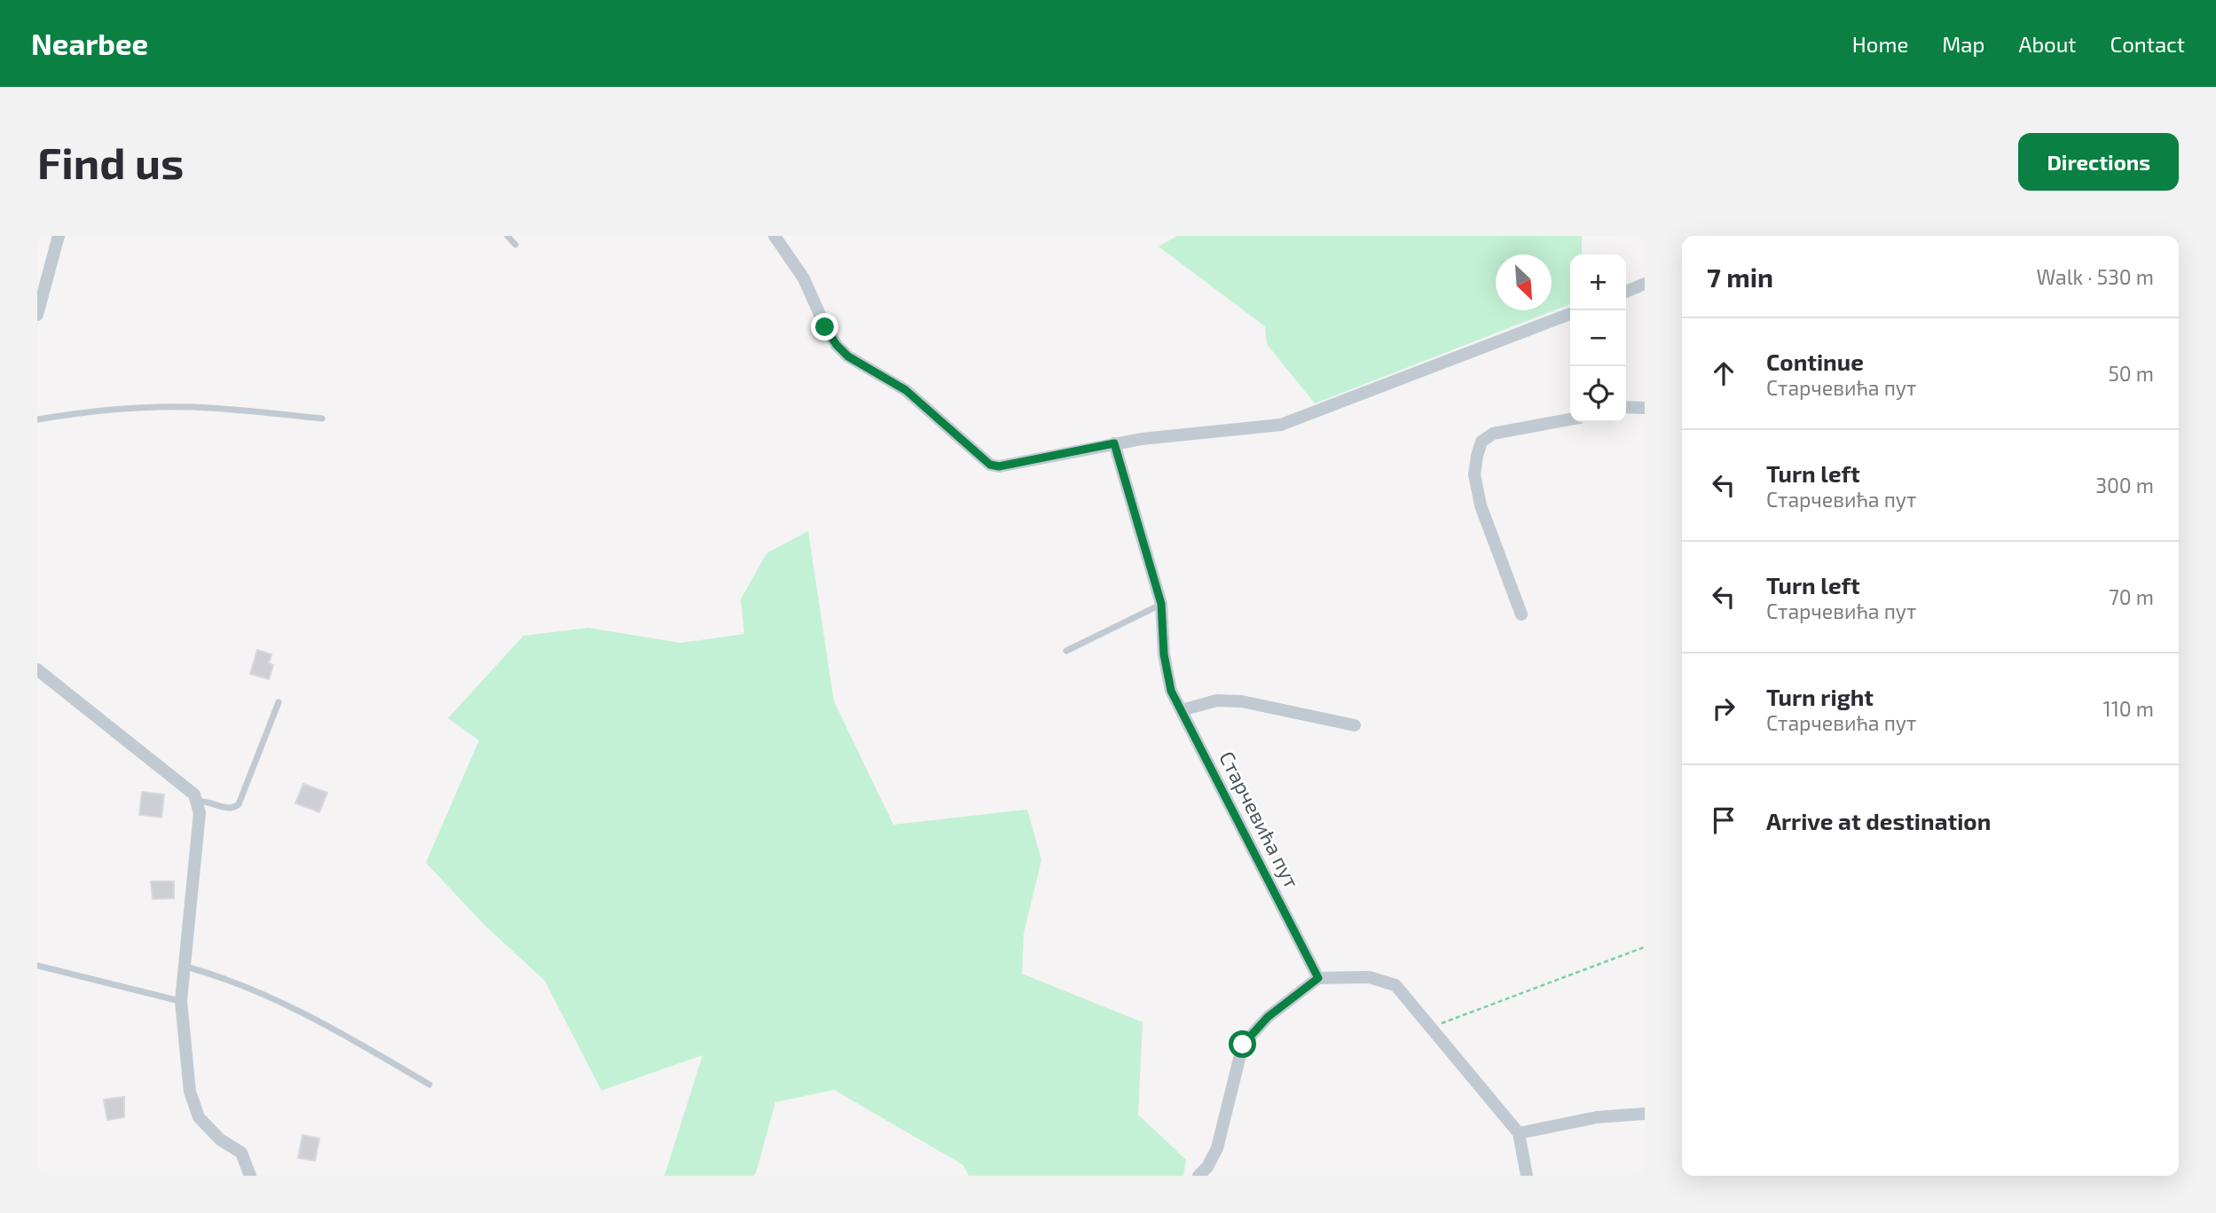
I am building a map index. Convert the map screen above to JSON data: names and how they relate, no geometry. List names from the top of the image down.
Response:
{
  "streets": {
    "street": ["Старчевића пут"]
  },
  "north": "bottom right",
  "page": {
    "header": "Nearbee",
    "nav": [
      "Home",
      "Map",
      "About",
      "Contact"
    ],
    "buttons": "Directions",
    "title": "Find us",
    "heading": ["7 min", "Walk · 530 m"],
    "map_buttons": ["+", "−"],
    "list": [
      ["Continue", "Старчевића пут", "50 m"],
      ["Turn left", "Старчевића пут", "300 m"],
      ["Turn left", "Старчевића пут", "70 m"],
      ["Turn right", "Старчевића пут", "110 m"],
      "Arrive at destination"
    ]
  }
}
